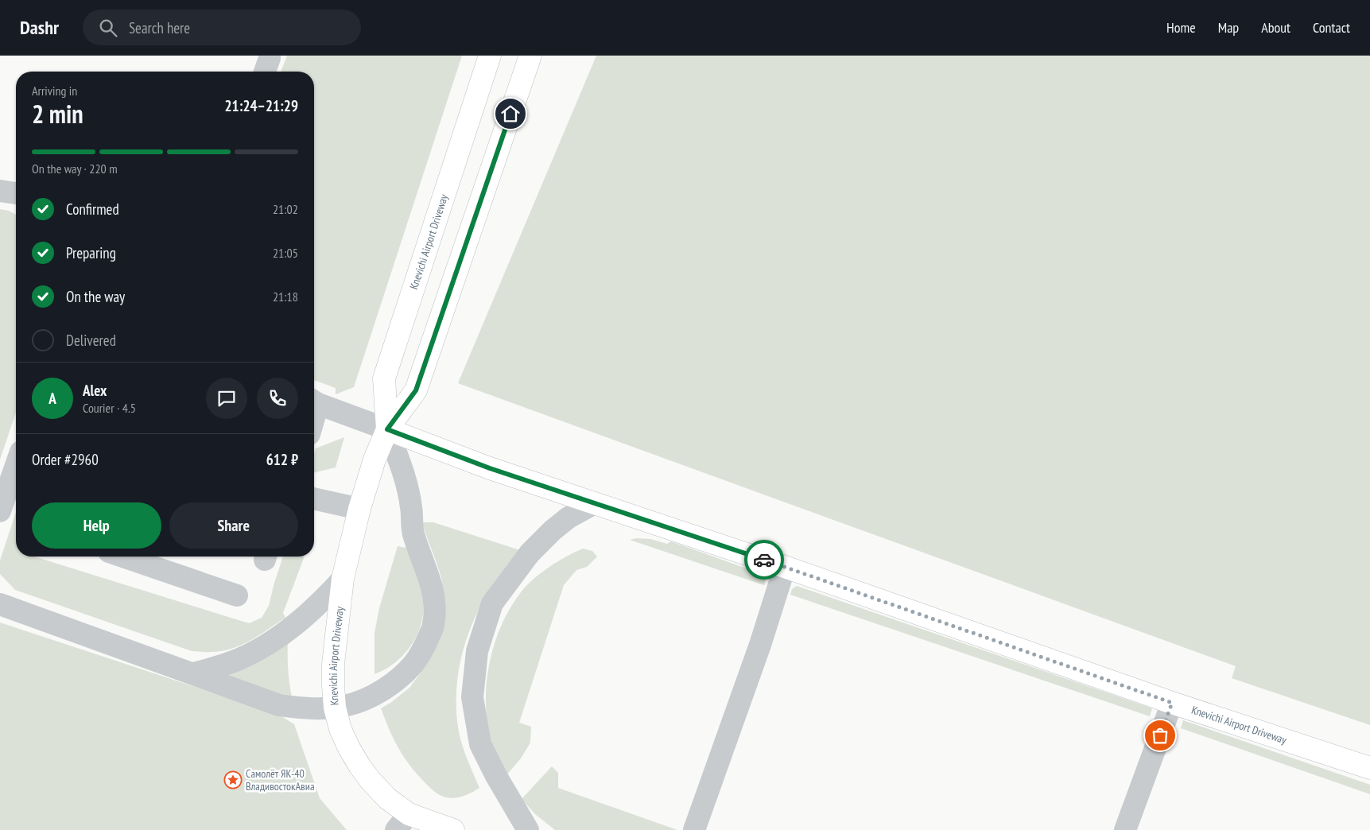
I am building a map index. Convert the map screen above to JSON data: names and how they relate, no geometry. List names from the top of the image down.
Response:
{
  "streets": {
    "main road": ["Knevichi Airport Driveway"]
  },
  "places": {
    "place": ["Самолёт ЯК-40 ВладивостокАвиа"]
  },
  "page": {
    "header": "Dashr",
    "search": "Search here",
    "nav": [
      "Home",
      "Map",
      "About",
      "Contact"
    ],
    "heading": ["2 min", "Arriving in", "21:24–21:29"],
    "panel": [
      "Alex",
      "Courier · 4.5",
      "Order #2960",
      "612 ₽"
    ],
    "bar": "On the way · 220 m",
    "list": [
      ["Confirmed", "21:02"],
      ["Preparing", "21:05"],
      ["On the way", "21:18"],
      "Delivered"
    ],
    "round": "A",
    "buttons": ["Help", "Share"]
  }
}
